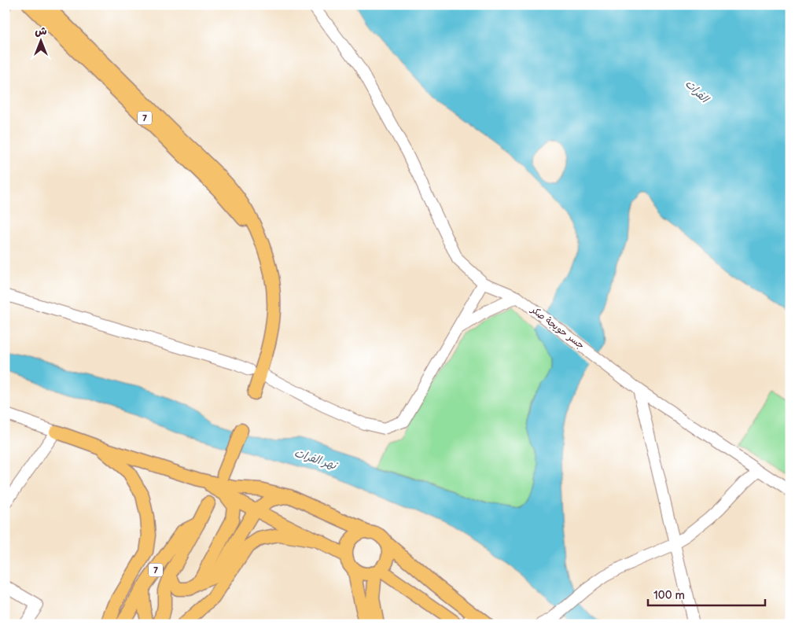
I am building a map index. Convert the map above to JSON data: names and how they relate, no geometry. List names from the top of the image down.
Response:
{
  "streets": {
    "main road": ["7"],
    "street": ["جسر حويجة صكر"]
  },
  "water": ["الفرات", "نهر الفرات"],
  "scale_bar": "100 m",
  "north": "top"
}
